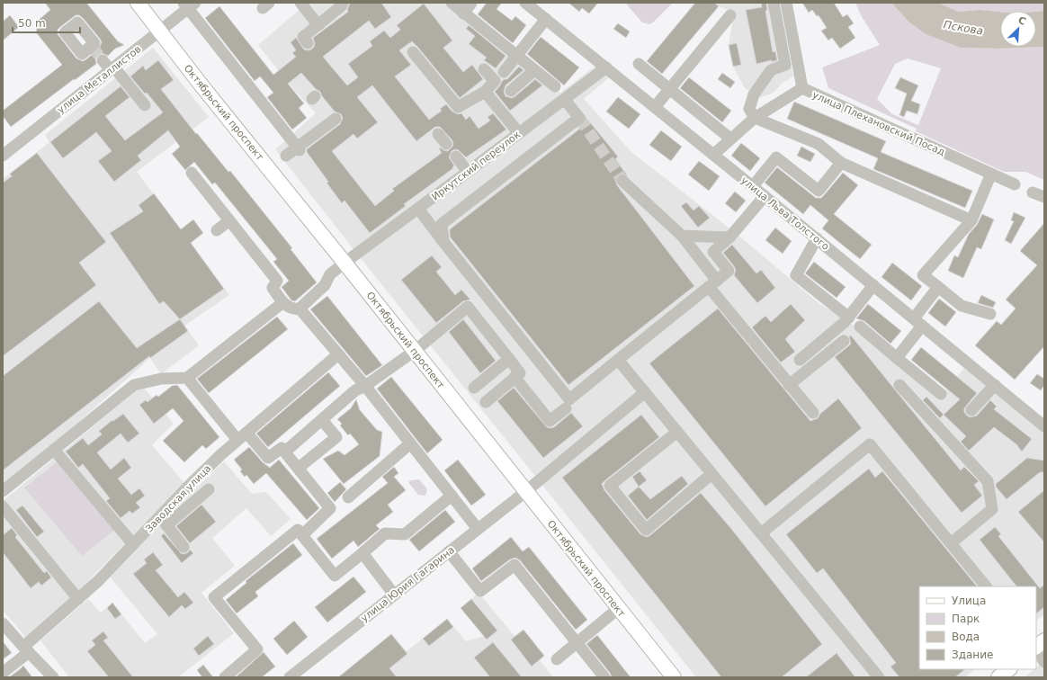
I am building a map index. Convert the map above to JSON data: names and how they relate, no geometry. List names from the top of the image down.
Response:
{
  "streets": {
    "main road": ["Октябрьский проспект"],
    "street": [
      "улица Металлистов",
      "улица Плехановский Посад",
      "Иркутский переулок",
      "улица Льва Толстого",
      "Заводская улица",
      "улица Юрия Гагарина"
    ]
  },
  "crossings": [
    ["улица Металлистов", "Октябрьский проспект"],
    ["Октябрьский проспект", "Иркутский переулок"],
    ["Октябрьский проспект", "улица Юрия Гагарина"],
    ["Иркутский переулок", "улица Льва Толстого"]
  ],
  "water": ["Пскова"],
  "legend": [
    "Улица",
    "Парк",
    "Вода",
    "Здание"
  ],
  "scale_bar": "50 m",
  "north": "top right"
}
